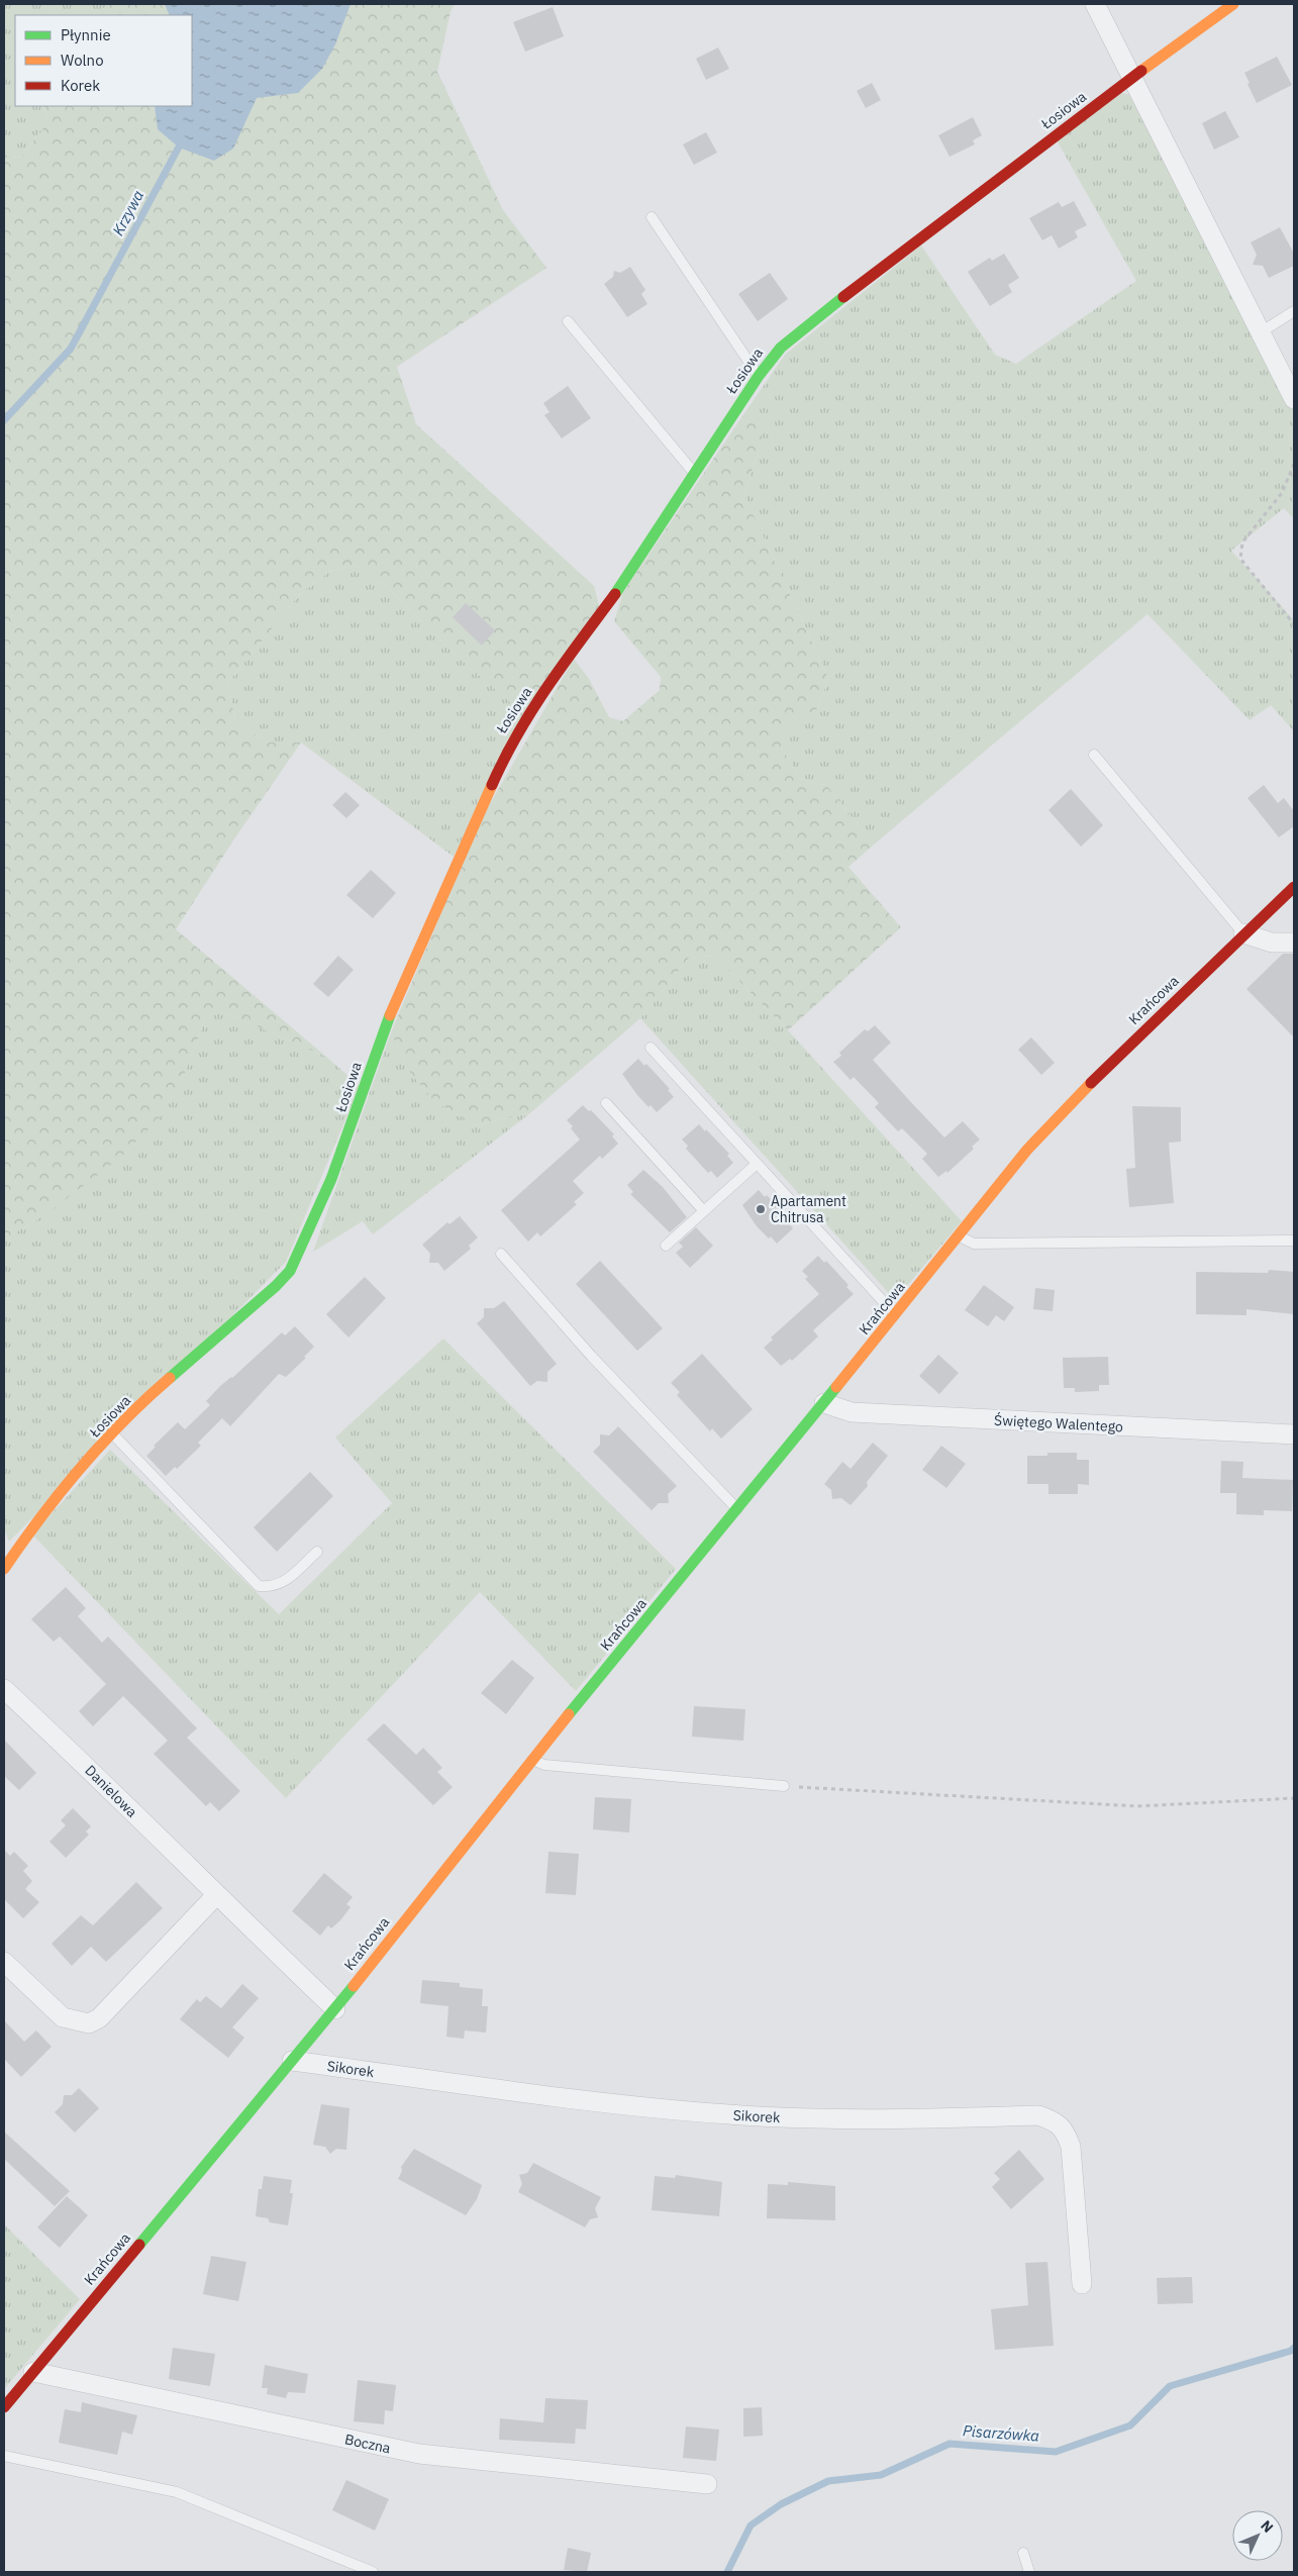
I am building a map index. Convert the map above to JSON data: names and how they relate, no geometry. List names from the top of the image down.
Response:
{
  "streets": {
    "street": [
      "Łosiowa",
      "Krańcowa",
      "Świętego Walentego",
      "Danielowa",
      "Sikorek",
      "Boczna"
    ]
  },
  "crossings": [
    ["Krańcowa", "Świętego Walentego"],
    ["Krańcowa", "Danielowa"],
    ["Krańcowa", "Sikorek"],
    ["Krańcowa", "Boczna"]
  ],
  "water": ["Krzywa", "Pisarzówka"],
  "places": ["Apartament Chitrusa"],
  "legend": ["Płynnie", "Wolno", "Korek"],
  "north": "top right"
}
